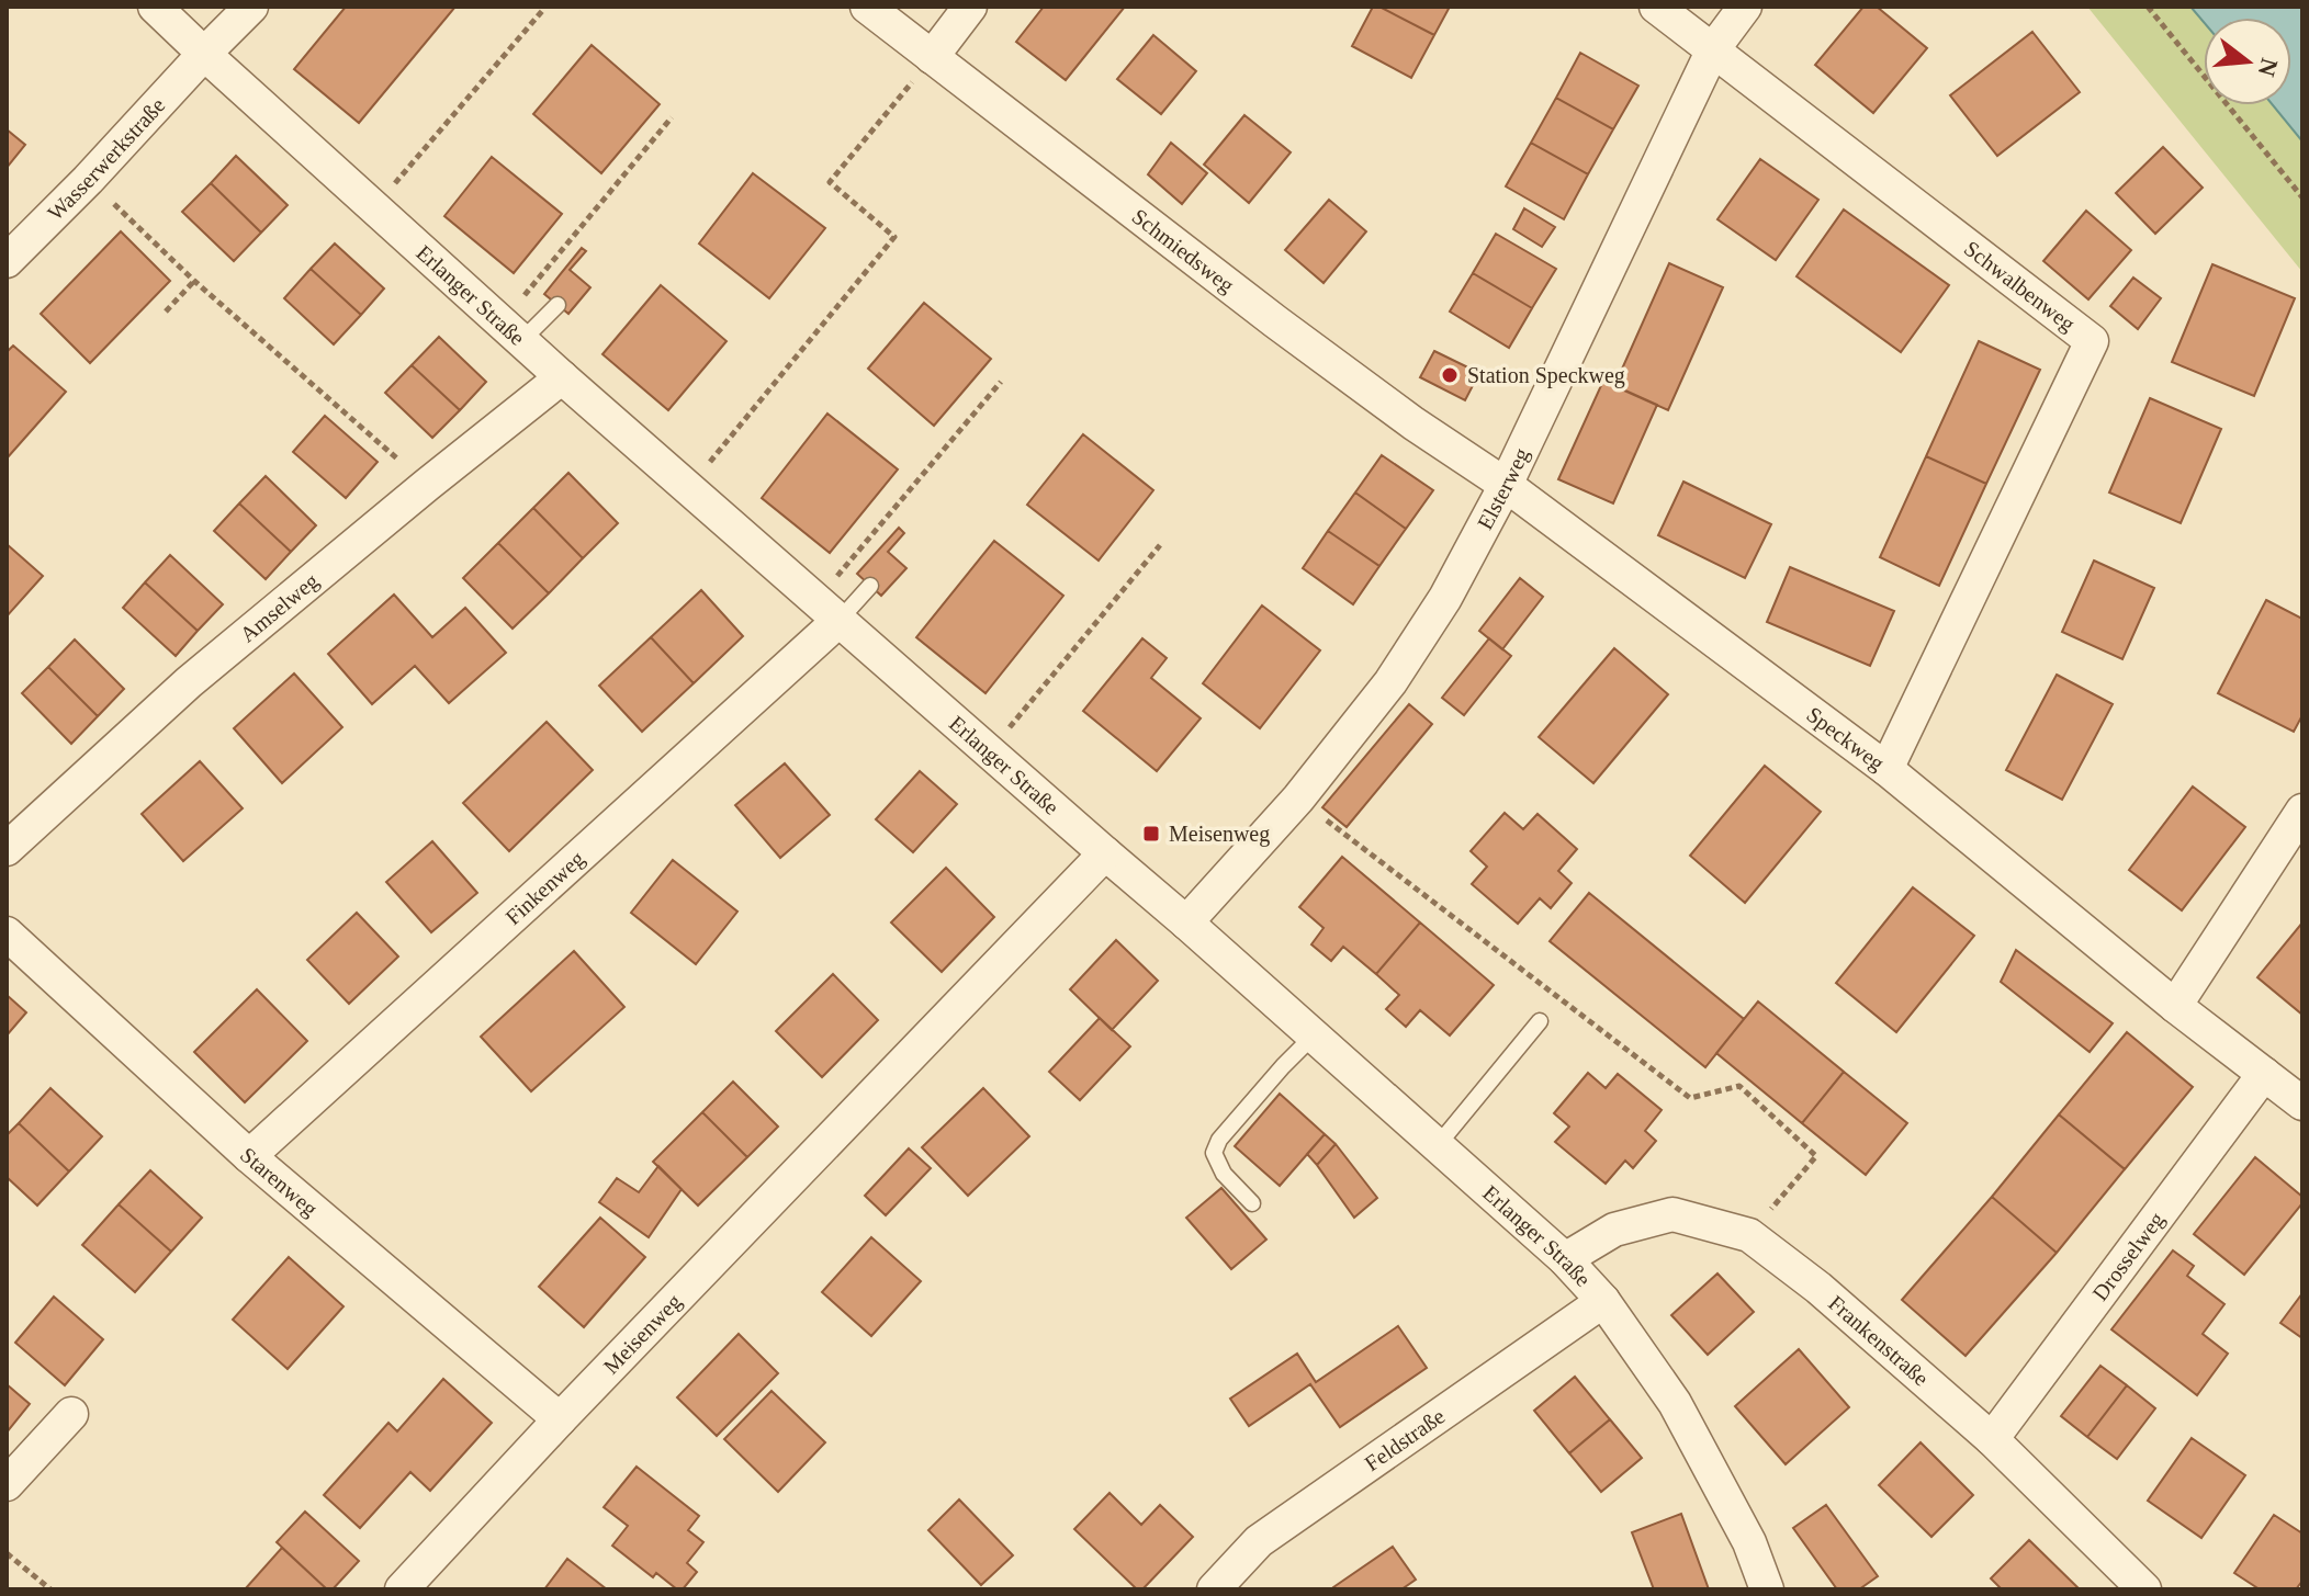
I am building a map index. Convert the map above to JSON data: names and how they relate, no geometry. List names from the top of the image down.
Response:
{
  "streets": {
    "street": [
      "Wasserwerkstraße",
      "Schmiedsweg",
      "Schwalbenweg",
      "Erlanger Straße",
      "Elsterweg",
      "Amselweg",
      "Speckweg",
      "Finkenweg",
      "Starenweg",
      "Drosselweg",
      "Meisenweg",
      "Frankenstraße",
      "Feldstraße"
    ]
  },
  "crossings": [
    ["Wasserwerkstraße", "Erlanger Straße"],
    ["Schmiedsweg", "Elsterweg"],
    ["Schmiedsweg", "Speckweg"],
    ["Schwalbenweg", "Elsterweg"],
    ["Schwalbenweg", "Speckweg"],
    ["Erlanger Straße", "Elsterweg"],
    ["Erlanger Straße", "Amselweg"],
    ["Erlanger Straße", "Finkenweg"],
    ["Erlanger Straße", "Meisenweg"],
    ["Erlanger Straße", "Frankenstraße"],
    ["Erlanger Straße", "Feldstraße"],
    ["Elsterweg", "Speckweg"],
    ["Speckweg", "Drosselweg"],
    ["Finkenweg", "Starenweg"],
    ["Starenweg", "Meisenweg"],
    ["Drosselweg", "Frankenstraße"]
  ],
  "places": {
    "other": ["Station Speckweg"],
    "transit": ["Meisenweg"]
  },
  "north": "right"
}
